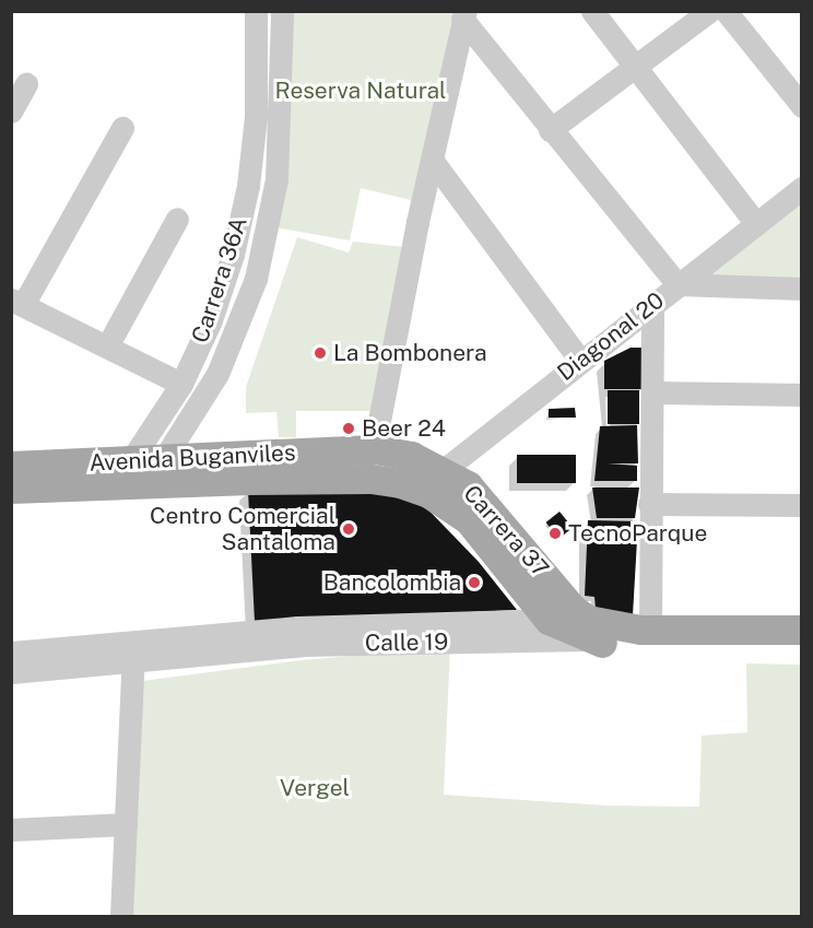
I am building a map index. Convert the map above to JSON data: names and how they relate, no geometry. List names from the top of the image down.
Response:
{
  "streets": {
    "main road": ["Avenida Buganviles", "Carrera 37", "Calle 19"],
    "street": ["Carrera 36A", "Diagonal 20"]
  },
  "crossings": [
    ["Carrera 36A", "Avenida Buganviles"],
    ["Diagonal 20", "Carrera 37"],
    ["Avenida Buganviles", "Carrera 37"],
    ["Carrera 37", "Calle 19"]
  ],
  "parks": ["Reserva Natural", "Vergel"],
  "places": [
    "La Bombonera",
    "Beer 24",
    "Centro Comercial Santaloma",
    "TecnoParque",
    "Bancolombia"
  ]
}
